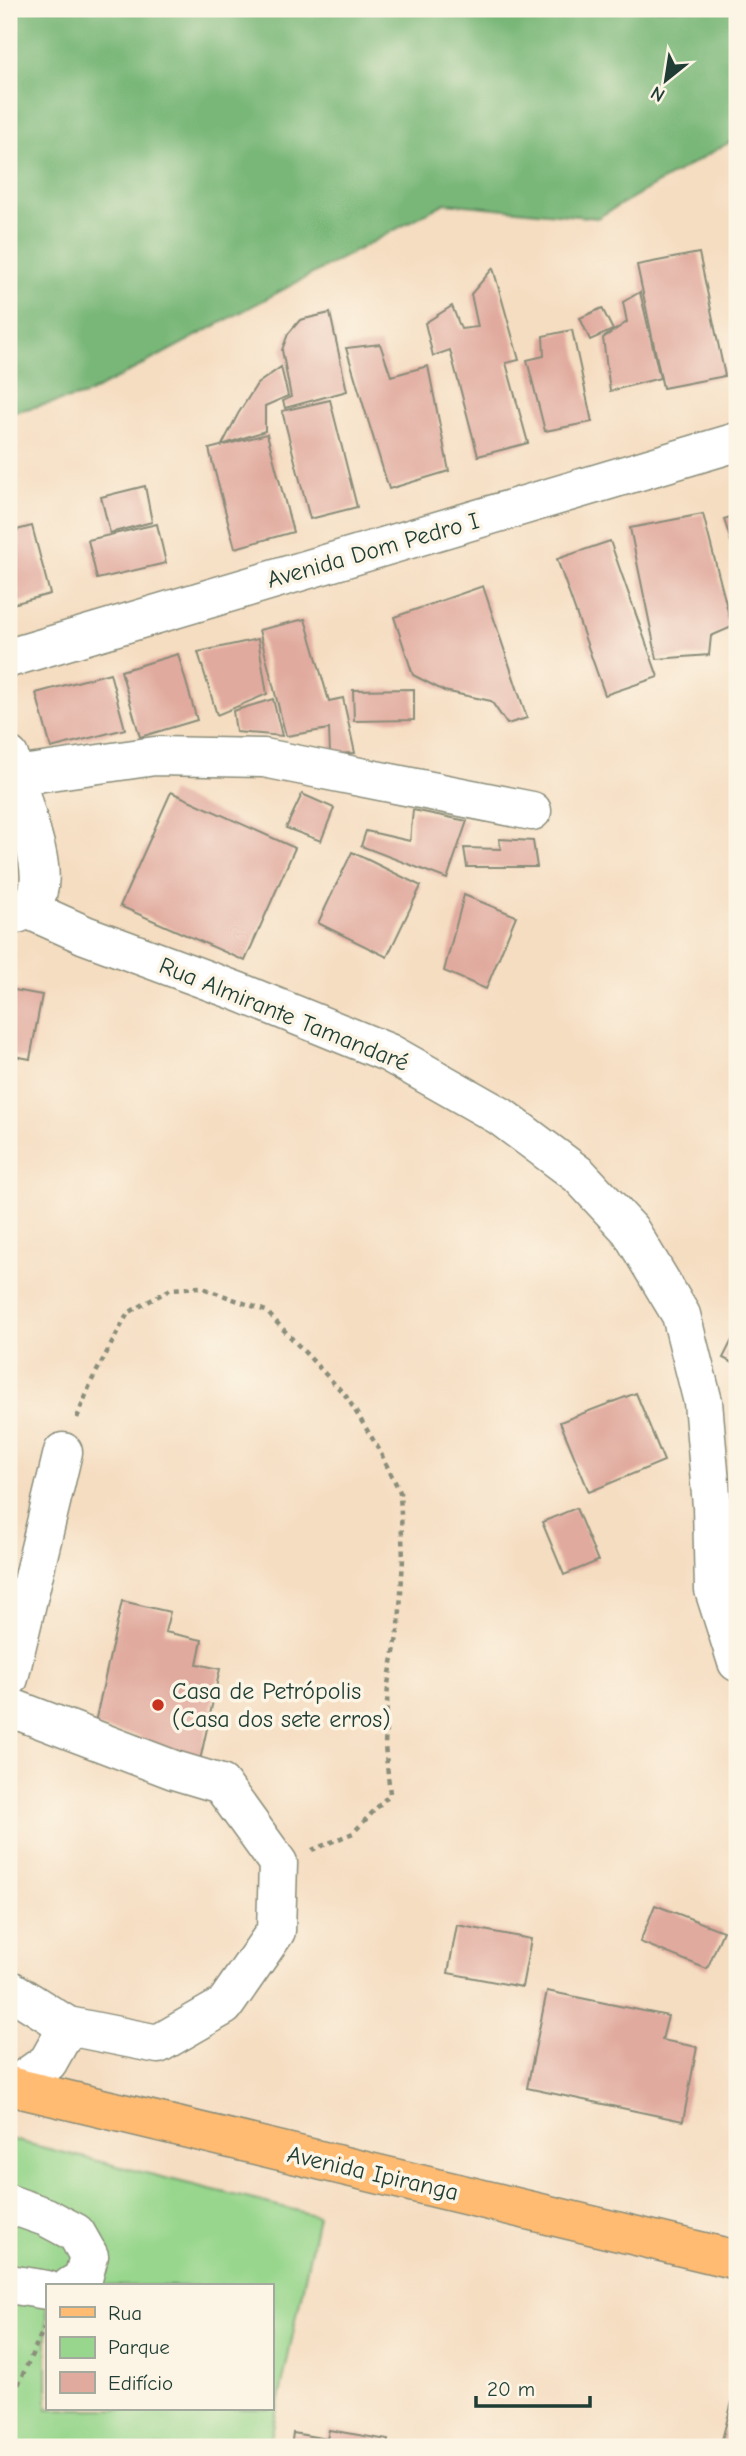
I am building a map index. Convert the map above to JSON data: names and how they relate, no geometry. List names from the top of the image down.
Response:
{
  "streets": {
    "main road": ["Avenida Ipiranga"],
    "street": ["Avenida Dom Pedro I", "Rua Almirante Tamandaré"]
  },
  "places": ["Casa de Petrópolis (Casa dos sete erros)"],
  "legend": ["Rua", "Parque", "Edifício"],
  "scale_bar": "20 m",
  "north": "bottom left"
}
